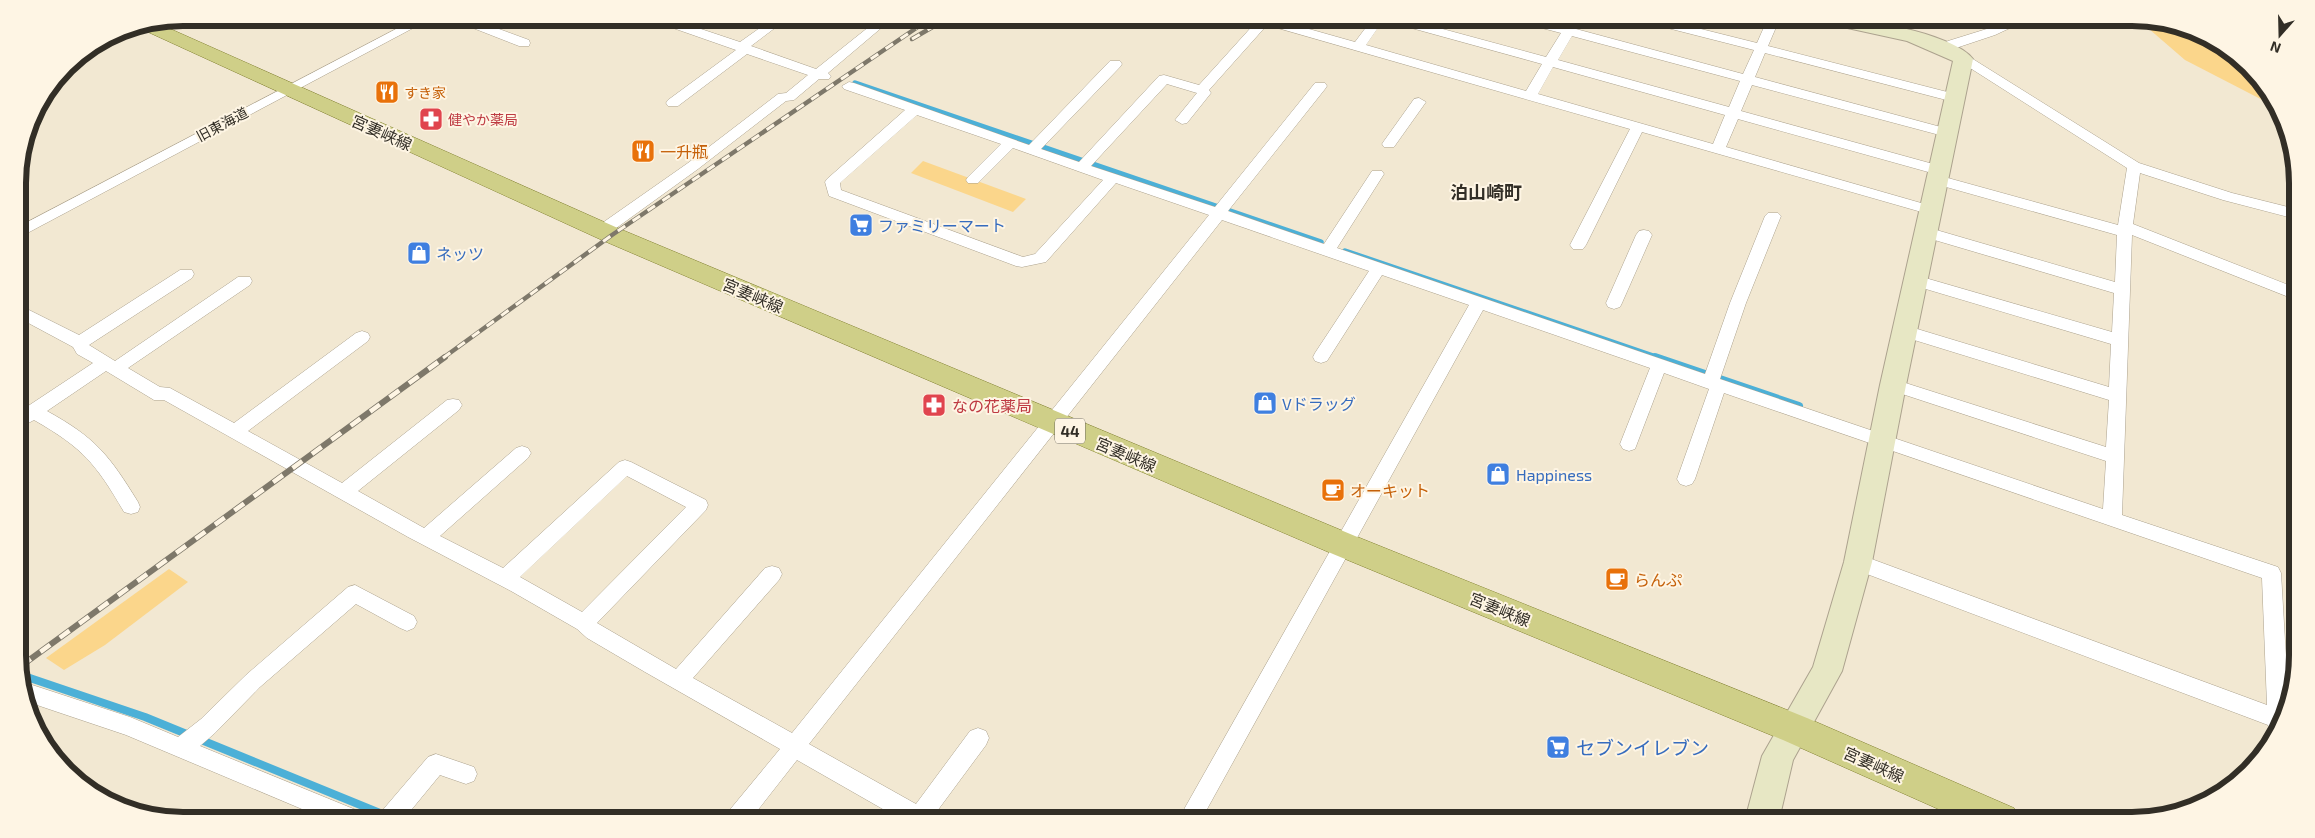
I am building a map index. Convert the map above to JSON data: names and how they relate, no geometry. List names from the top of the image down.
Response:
{
  "streets": {
    "main road": ["宮妻峡線", "44"],
    "street": ["旧東海道"]
  },
  "crossings": [
    ["旧東海道", "宮妻峡線"]
  ],
  "districts": ["泊山崎町"],
  "places": {
    "restaurant": ["すき家", "一升瓶"],
    "pharmacy": ["健やか薬局", "なの花薬局"],
    "supermarket": ["ファミリーマート", "セブンイレブン"],
    "shop": ["ネッツ", "Vドラッグ", "Happiness"],
    "cafe": ["オーキット", "らんぷ"]
  },
  "north": "bottom"
}
